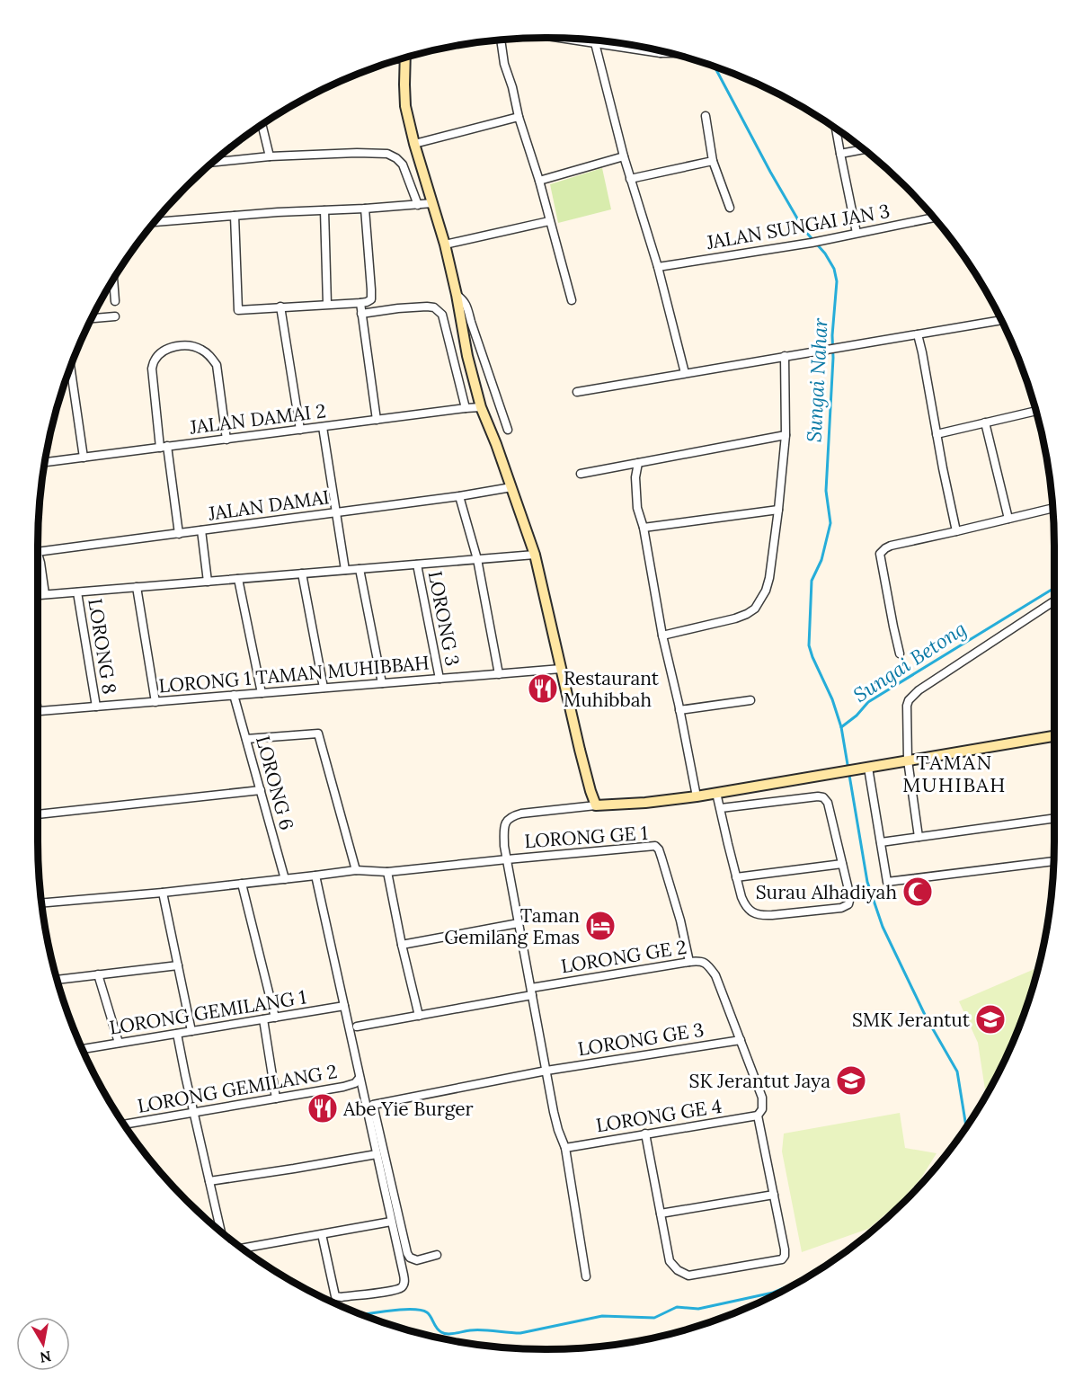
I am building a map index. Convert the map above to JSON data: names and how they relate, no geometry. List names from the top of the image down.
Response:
{
  "streets": {
    "street": [
      "JALAN SUNGAI JAN 3",
      "JALAN DAMAI 2",
      "JALAN DAMAI",
      "LORONG 3",
      "LORONG 8",
      "LORONG 1 TAMAN MUHIBBAH",
      "LORONG 6",
      "LORONG GE 1",
      "LORONG GE 2",
      "LORONG GEMILANG 1",
      "LORONG GE 3",
      "LORONG GEMILANG 2",
      "LORONG GE 4"
    ]
  },
  "crossings": [
    ["LORONG 3", "LORONG 1 TAMAN MUHIBBAH"],
    ["LORONG 8", "LORONG 1 TAMAN MUHIBBAH"],
    ["LORONG 1 TAMAN MUHIBBAH", "LORONG 6"],
    ["LORONG GE 1", "LORONG GE 2"],
    ["LORONG GE 2", "LORONG GE 3"]
  ],
  "districts": ["TAMAN MUHIBAH"],
  "water": ["Sungai Nahar", "Sungai Betong"],
  "places": {
    "restaurant": ["Restaurant Muhibbah", "Abe Yie Burger"],
    "mosque": ["Surau Alhadiyah"],
    "hotel": ["Taman Gemilang Emas"],
    "school or university": ["SMK Jerantut", "SK Jerantut Jaya"]
  },
  "north": "bottom"
}
